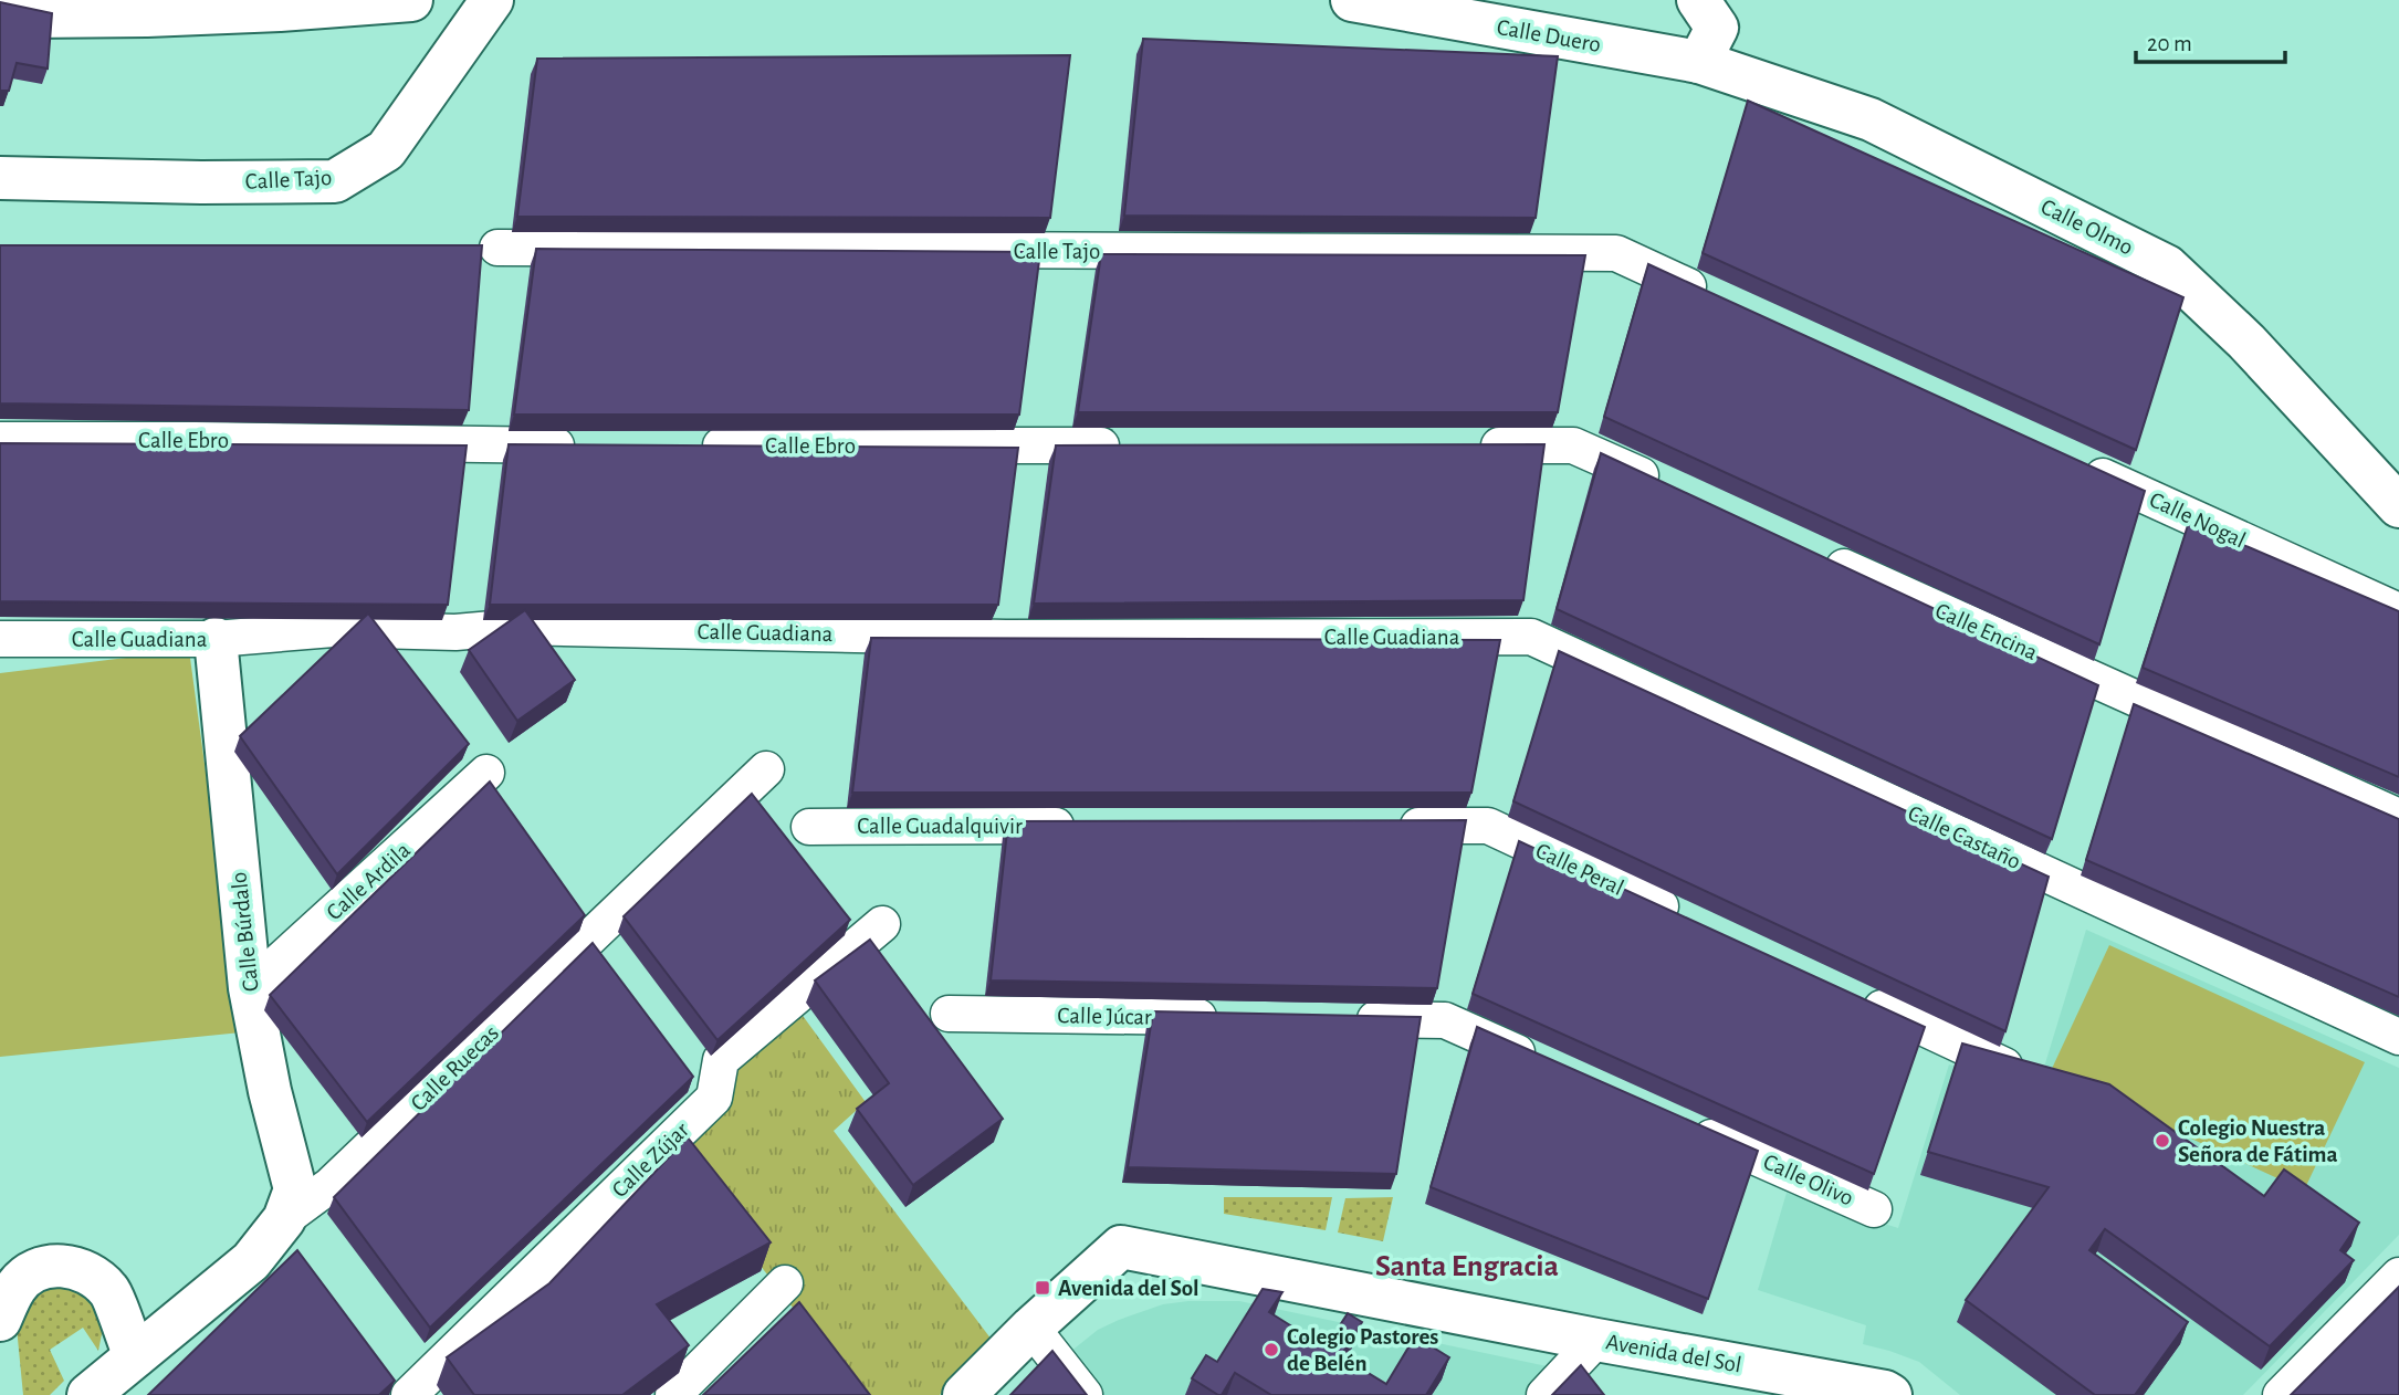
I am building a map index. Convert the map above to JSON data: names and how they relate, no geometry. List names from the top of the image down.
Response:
{
  "streets": {
    "street": [
      "Calle Duero",
      "Calle Tajo",
      "Calle Olmo",
      "Calle Ebro",
      "Calle Nogal",
      "Calle Encina",
      "Calle Guadiana",
      "Calle Guadalquivir",
      "Calle Castaño",
      "Calle Peral",
      "Calle Ardila",
      "Calle Búrdalo",
      "Calle Júcar",
      "Calle Ruecas",
      "Calle Zújar",
      "Calle Olivo",
      "Avenida del Sol"
    ]
  },
  "crossings": [
    ["Calle Duero", "Calle Olmo"],
    ["Calle Guadiana", "Calle Castaño"],
    ["Calle Guadiana", "Calle Búrdalo"],
    ["Calle Ardila", "Calle Búrdalo"],
    ["Calle Búrdalo", "Calle Ruecas"]
  ],
  "districts": ["Santa Engracia"],
  "places": {
    "other": ["Colegio Nuestra Señora de Fátima", "Colegio Pastores de Belén"],
    "transit": ["Avenida del Sol"]
  },
  "scale_bar": "20 m"
}
